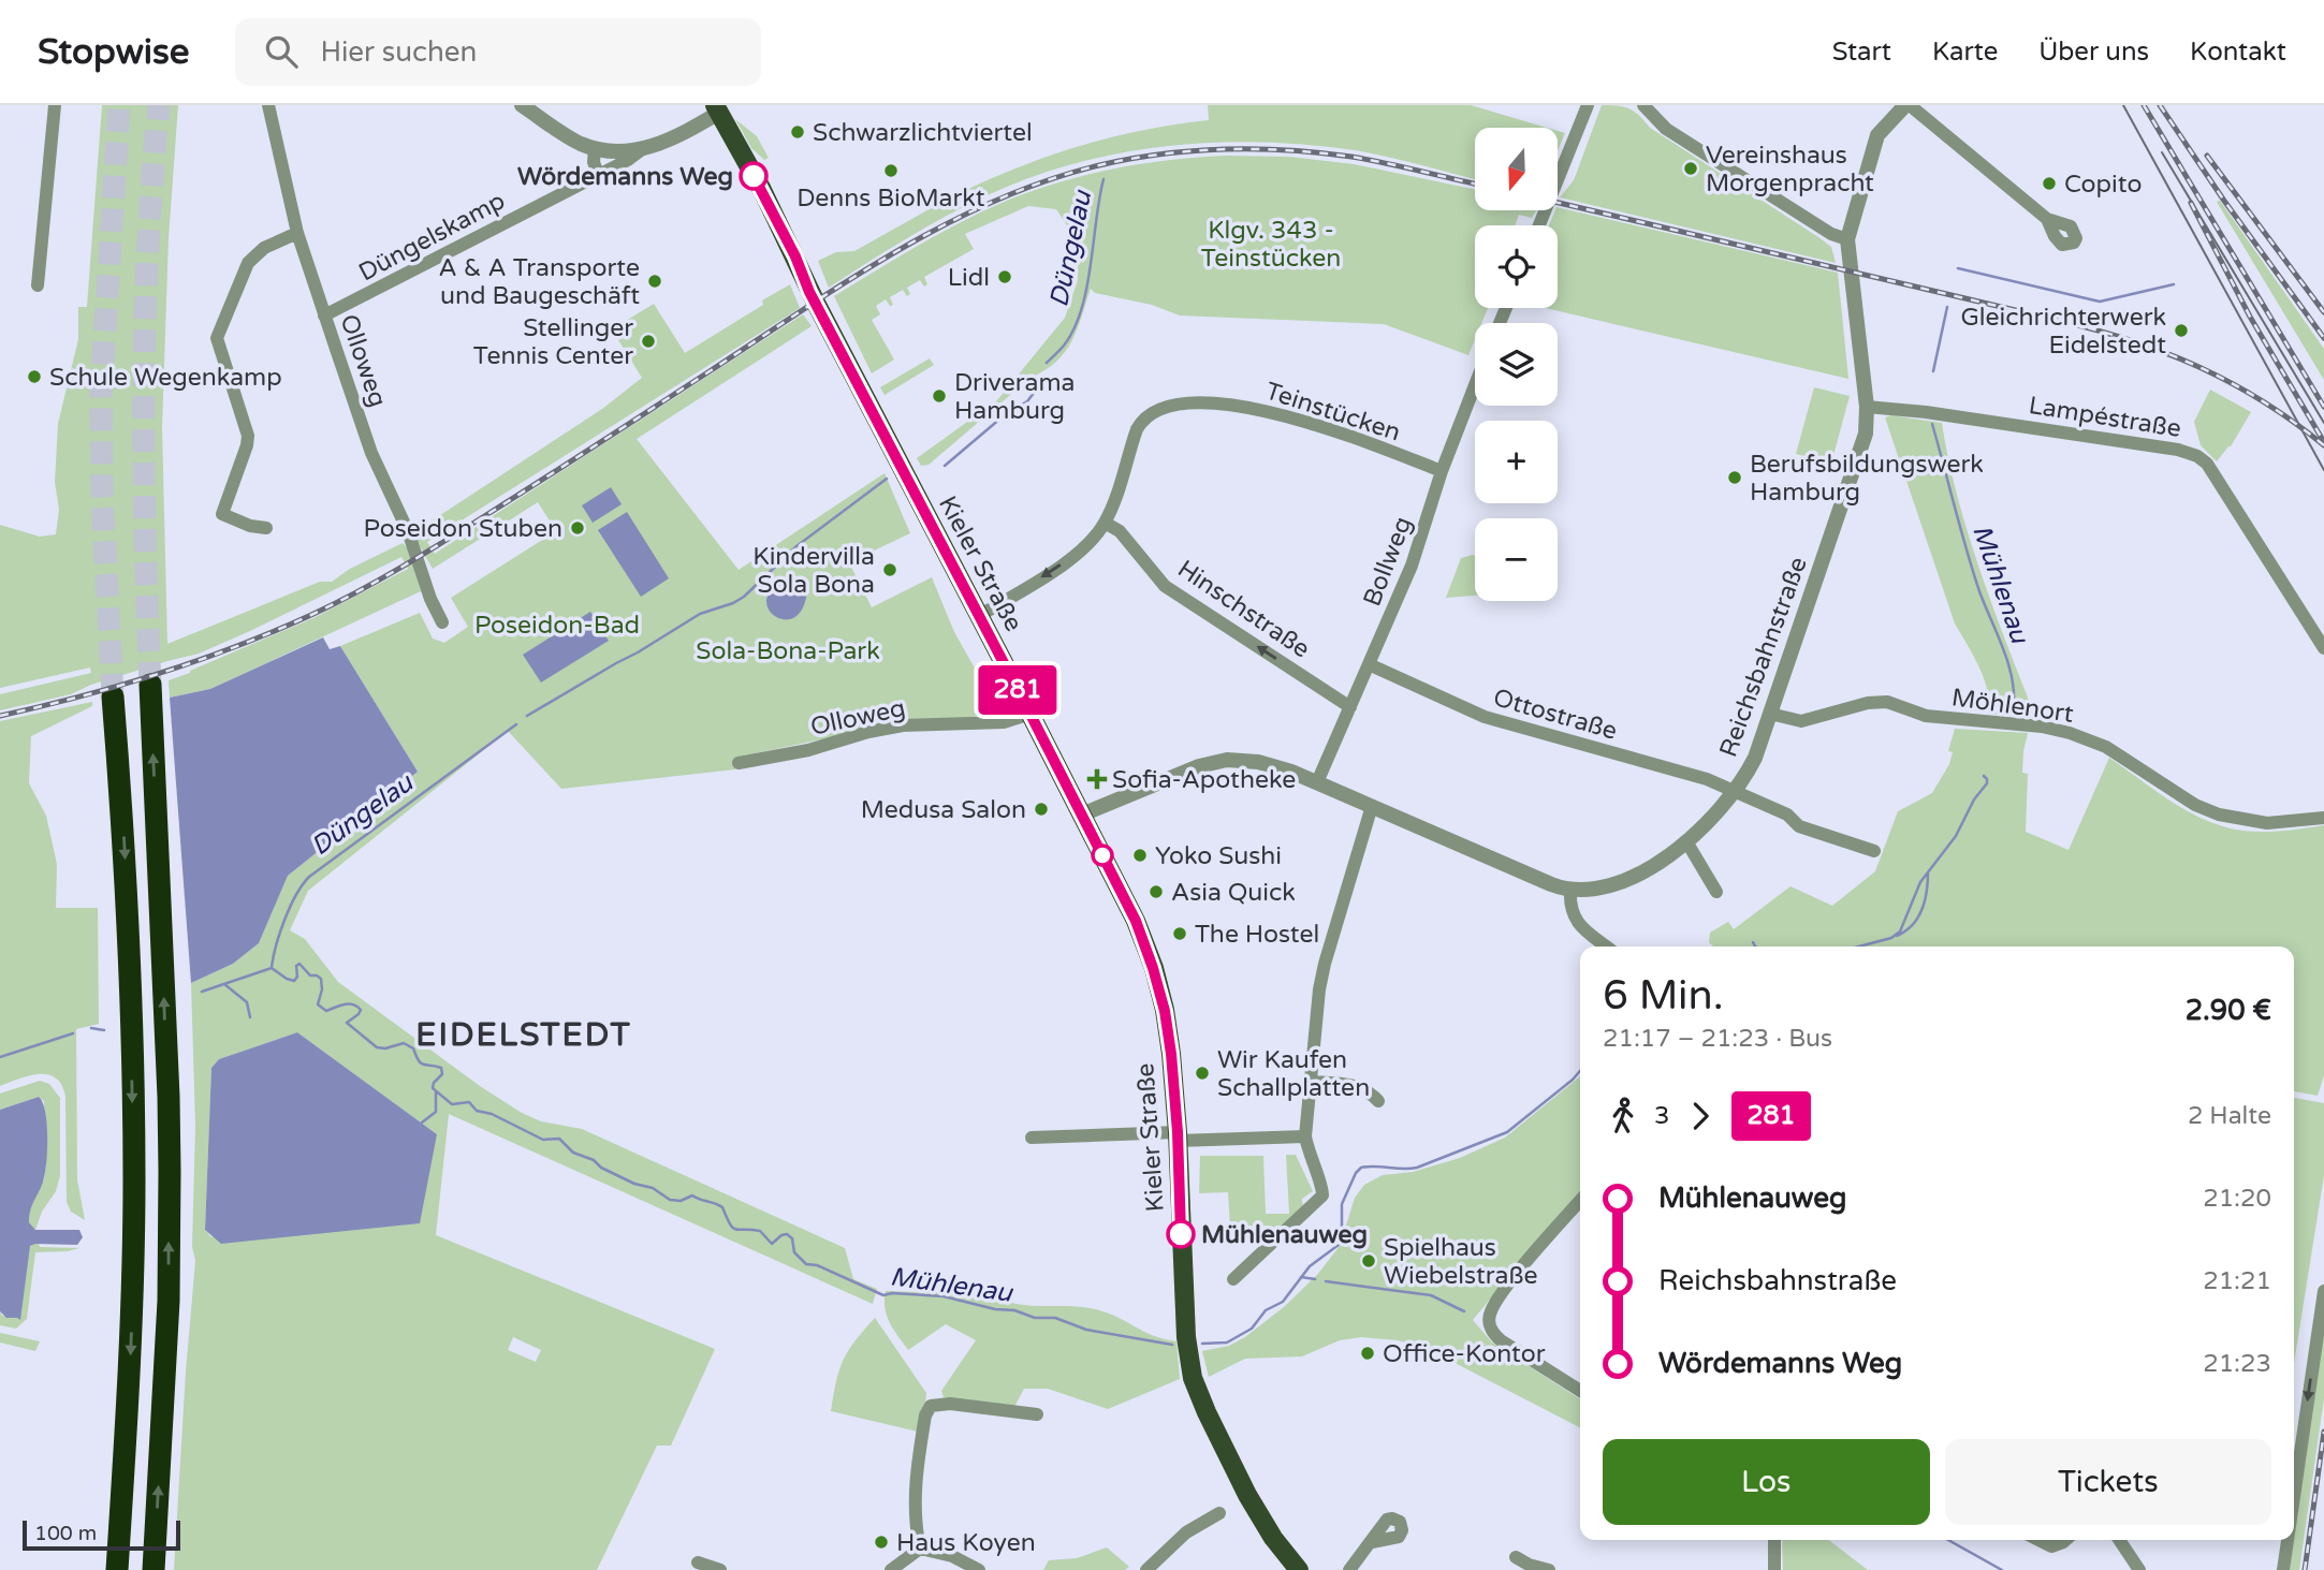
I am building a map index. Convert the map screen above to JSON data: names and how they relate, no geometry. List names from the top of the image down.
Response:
{
  "streets": {
    "main road": ["Kieler Straße"],
    "street": [
      "Düngelskamp",
      "Olloweg",
      "Teinstücken",
      "Lampéstraße",
      "Bollweg",
      "Hinschstraße",
      "Reichsbahnstraße",
      "Möhlenort",
      "Ottostraße"
    ]
  },
  "crossings": [
    ["Düngelskamp", "Olloweg"],
    ["Olloweg", "Kieler Straße"],
    ["Teinstücken", "Bollweg"],
    ["Teinstücken", "Hinschstraße"],
    ["Lampéstraße", "Reichsbahnstraße"],
    ["Bollweg", "Hinschstraße"],
    ["Bollweg", "Reichsbahnstraße"],
    ["Bollweg", "Ottostraße"],
    ["Kieler Straße", "Reichsbahnstraße"],
    ["Reichsbahnstraße", "Möhlenort"],
    ["Reichsbahnstraße", "Ottostraße"]
  ],
  "one_way": ["Hinschstraße"],
  "districts": ["EIDELSTEDT"],
  "water": ["Düngelau", "Mühlenau"],
  "parks": ["Klgv. 343 - Teinstücken", "Poseidon-Bad", "Sola-Bona-Park"],
  "places": {
    "other": [
      "Schwarzlichtviertel",
      "Vereinshaus Morgenpracht",
      "Denns BioMarkt",
      "Wördemanns Weg",
      "Copito",
      "Lidl",
      "A & A Transporte und Baugeschäft",
      "Gleichrichterwerk Eidelstedt",
      "Stellinger Tennis Center",
      "Schule Wegenkamp",
      "Driverama Hamburg",
      "Berufsbildungswerk Hamburg",
      "Poseidon Stuben",
      "Kindervilla Sola Bona",
      "Medusa Salon",
      "Yoko Sushi",
      "Asia Quick",
      "The Hostel",
      "Wir Kaufen Schallplatten",
      "Mühlenauweg",
      "Spielhaus Wiebelstraße",
      "Office-Kontor",
      "Haus Koyen"
    ],
    "health": ["Sofia-Apotheke"]
  },
  "lines": ["bus line 281"],
  "scale_bar": "100 m",
  "north": "bottom",
  "page": {
    "header": "Stopwise",
    "search": "Hier suchen",
    "nav": [
      "Start",
      "Karte",
      "Über uns",
      "Kontakt"
    ],
    "on_map": "281",
    "map_buttons": ["+", "−"],
    "heading": ["6 Min.", "21:17 – 21:23 · Bus", "2.90 €"],
    "legs": ["3", "281", "2 Halte"],
    "list": [
      {
        "name": "Mühlenauweg",
        "value": "21:20"
      },
      {
        "name": "Reichsbahnstraße",
        "value": "21:21"
      },
      {
        "name": "Wördemanns Weg",
        "value": "21:23"
      }
    ],
    "buttons": ["Los", "Tickets"],
    "scale": "100 m"
  }
}
